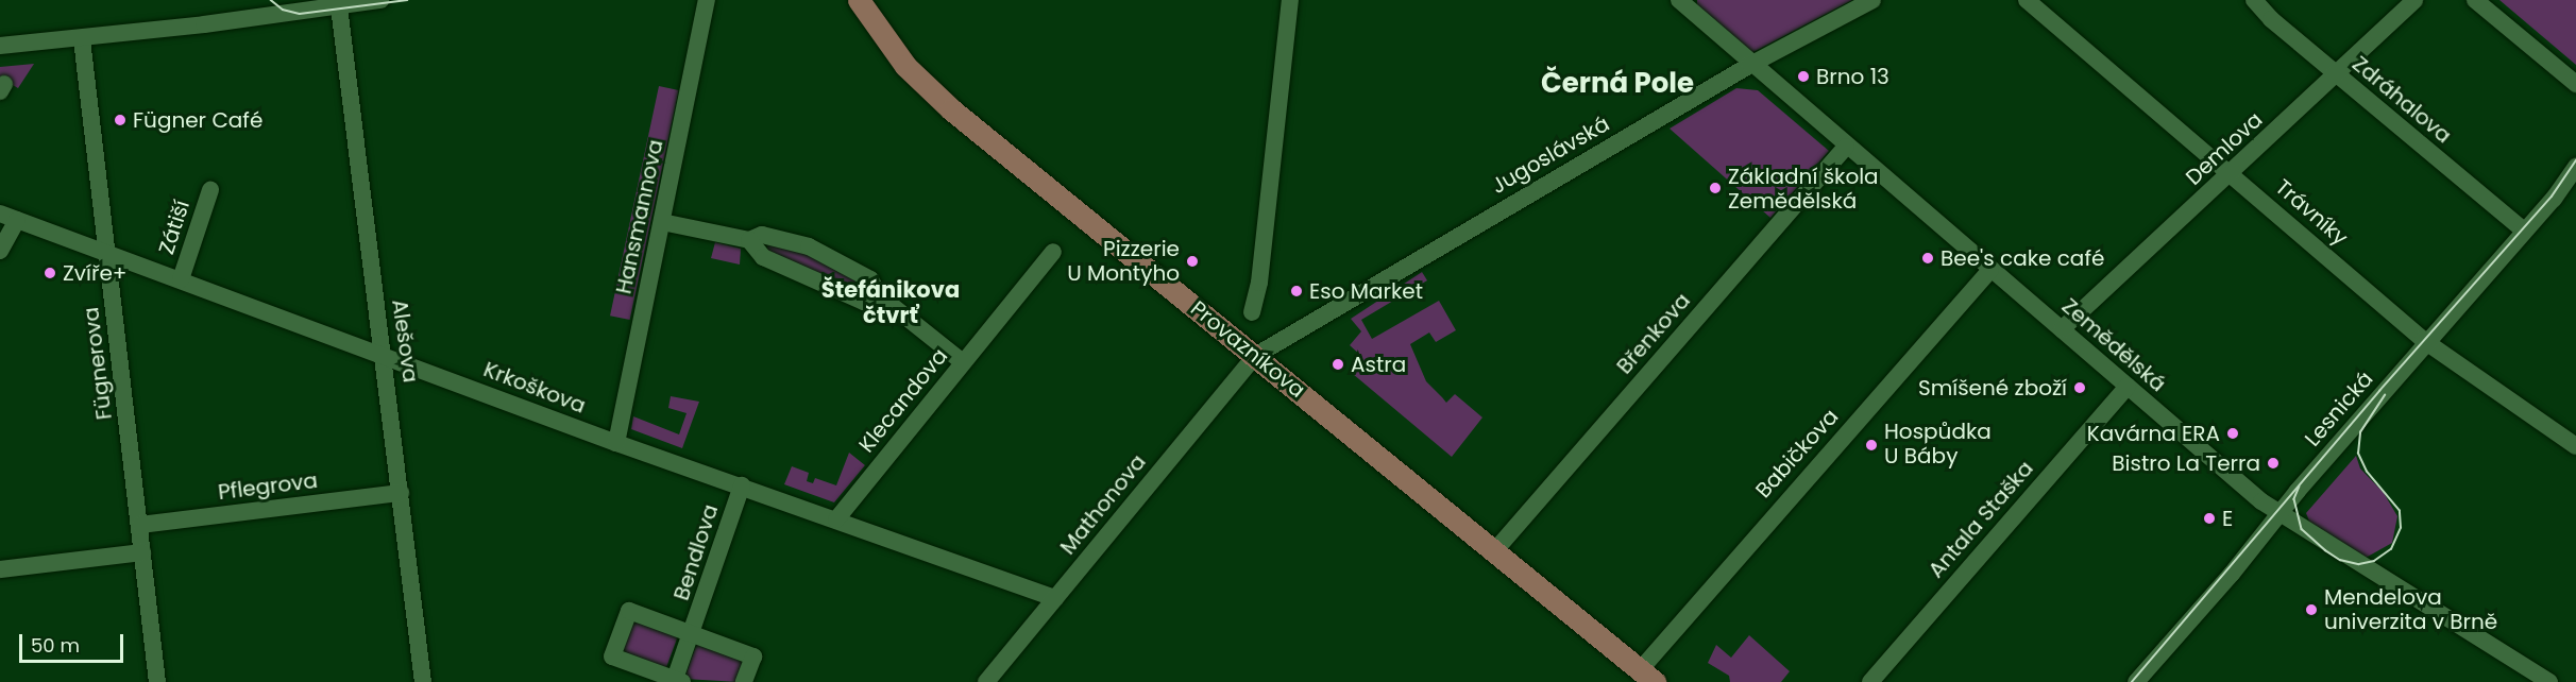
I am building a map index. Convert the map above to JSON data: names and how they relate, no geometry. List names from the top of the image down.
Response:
{
  "streets": {
    "main road": ["Provazníkova"],
    "street": [
      "Zdráhalova",
      "Demlova",
      "Jugoslávská",
      "Trávníky",
      "Hansmannova",
      "Zátiší",
      "Břenkova",
      "Alešova",
      "Zemědělská",
      "Fügnerova",
      "Krkoškova",
      "Klecandova",
      "Lesnická",
      "Babičkova",
      "Pflegrova",
      "Mathonova",
      "Antala Staška",
      "Bendlova"
    ]
  },
  "crossings": [
    ["Zdráhalova", "Demlova"],
    ["Zdráhalova", "Lesnická"],
    ["Demlova", "Trávníky"],
    ["Demlova", "Zemědělská"],
    ["Jugoslávská", "Zemědělská"],
    ["Jugoslávská", "Provazníkova"],
    ["Jugoslávská", "Mathonova"],
    ["Trávníky", "Lesnická"],
    ["Hansmannova", "Krkoškova"],
    ["Zátiší", "Krkoškova"],
    ["Břenkova", "Zemědělská"],
    ["Břenkova", "Provazníkova"],
    ["Alešova", "Krkoškova"],
    ["Alešova", "Pflegrova"],
    ["Zemědělská", "Lesnická"],
    ["Zemědělská", "Babičkova"],
    ["Zemědělská", "Antala Staška"],
    ["Provazníkova", "Babičkova"],
    ["Provazníkova", "Mathonova"],
    ["Fügnerova", "Krkoškova"],
    ["Fügnerova", "Pflegrova"],
    ["Krkoškova", "Klecandova"],
    ["Krkoškova", "Mathonova"],
    ["Krkoškova", "Bendlova"]
  ],
  "districts": ["Černá Pole", "Štefánikova čtvrť"],
  "places": [
    "Brno 13",
    "Fügner Café",
    "Základní škola Zemědělská",
    "Bee's cake café",
    "Pizzerie U Montyho",
    "Zvíře+",
    "Eso Market",
    "Astra",
    "Smíšené zboží",
    "Kavárna ERA",
    "Hospůdka U Báby",
    "Bistro La Terra",
    "E",
    "Mendelova univerzita v Brně"
  ],
  "scale_bar": "50 m"
}
